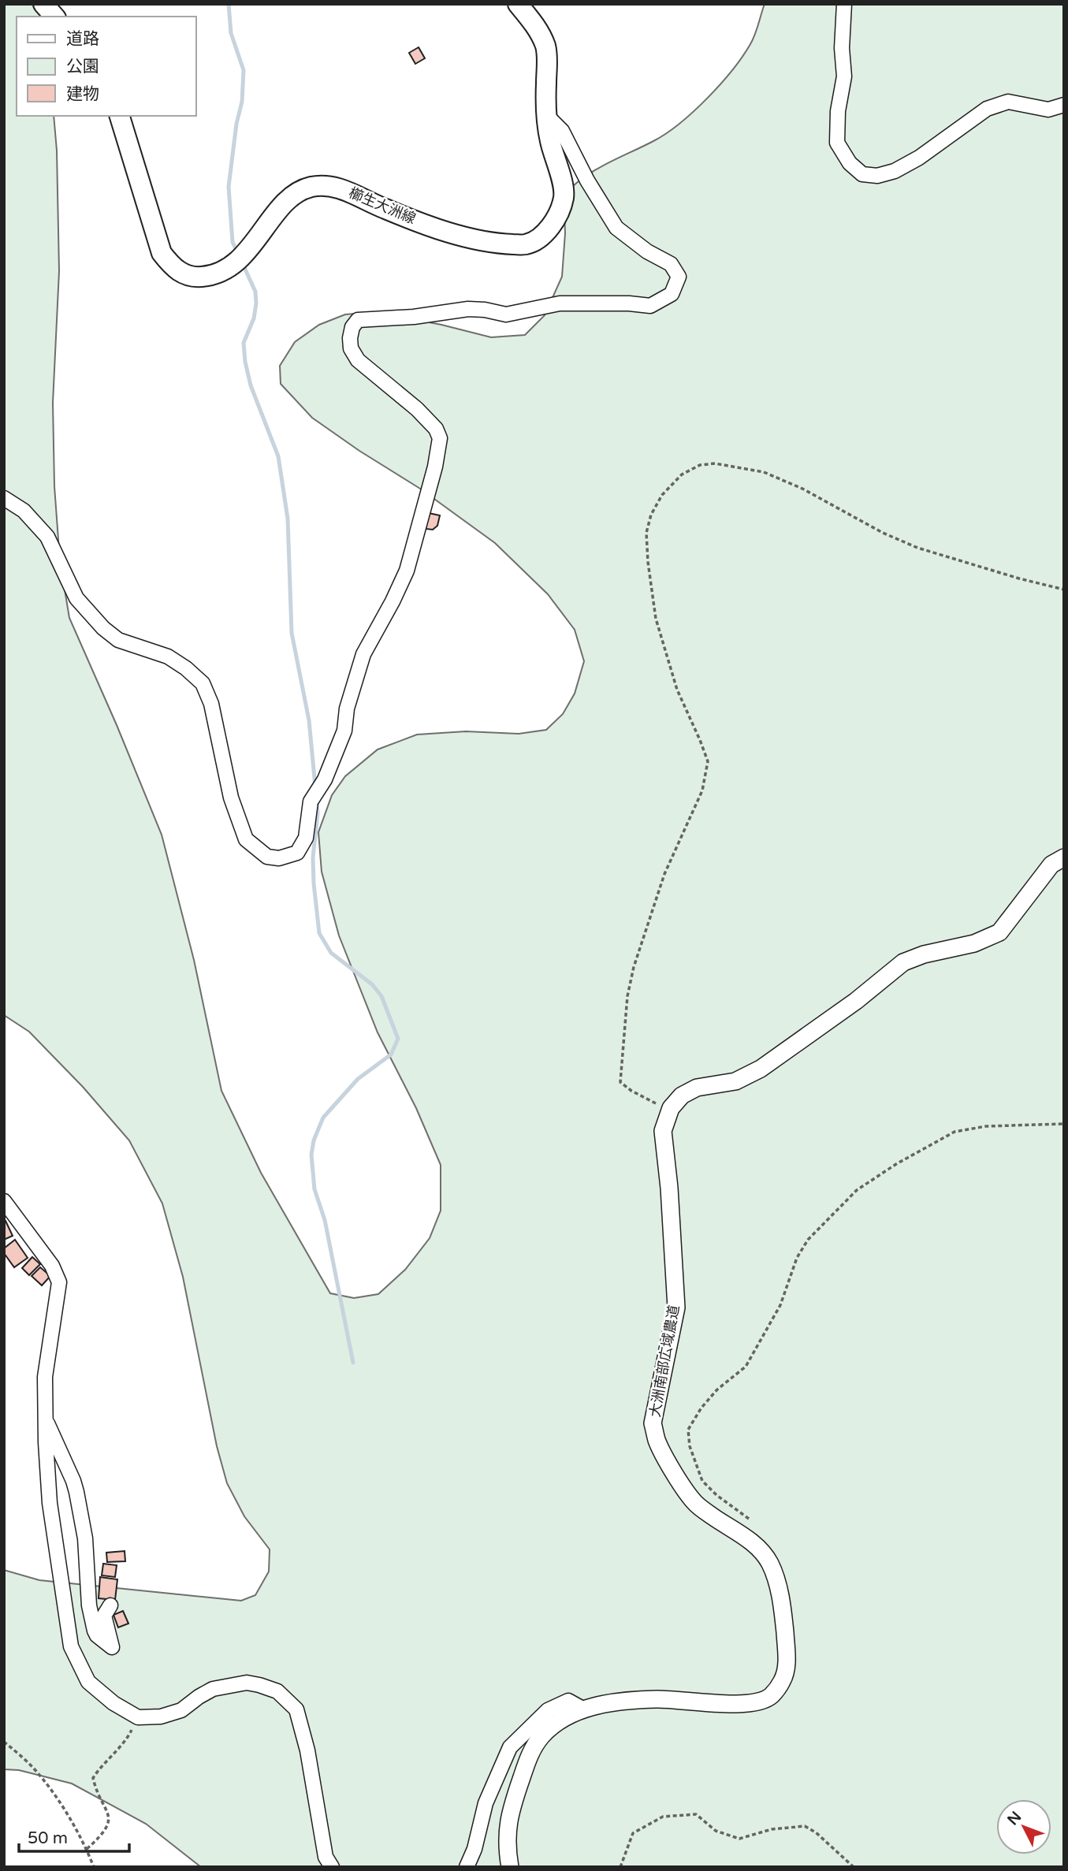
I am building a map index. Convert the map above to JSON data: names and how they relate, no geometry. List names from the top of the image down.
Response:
{
  "streets": {
    "main road": ["櫛生大洲線"],
    "street": ["大洲南部広域農道"]
  },
  "legend": ["道路", "公園", "建物"],
  "scale_bar": "50 m",
  "north": "top left"
}
